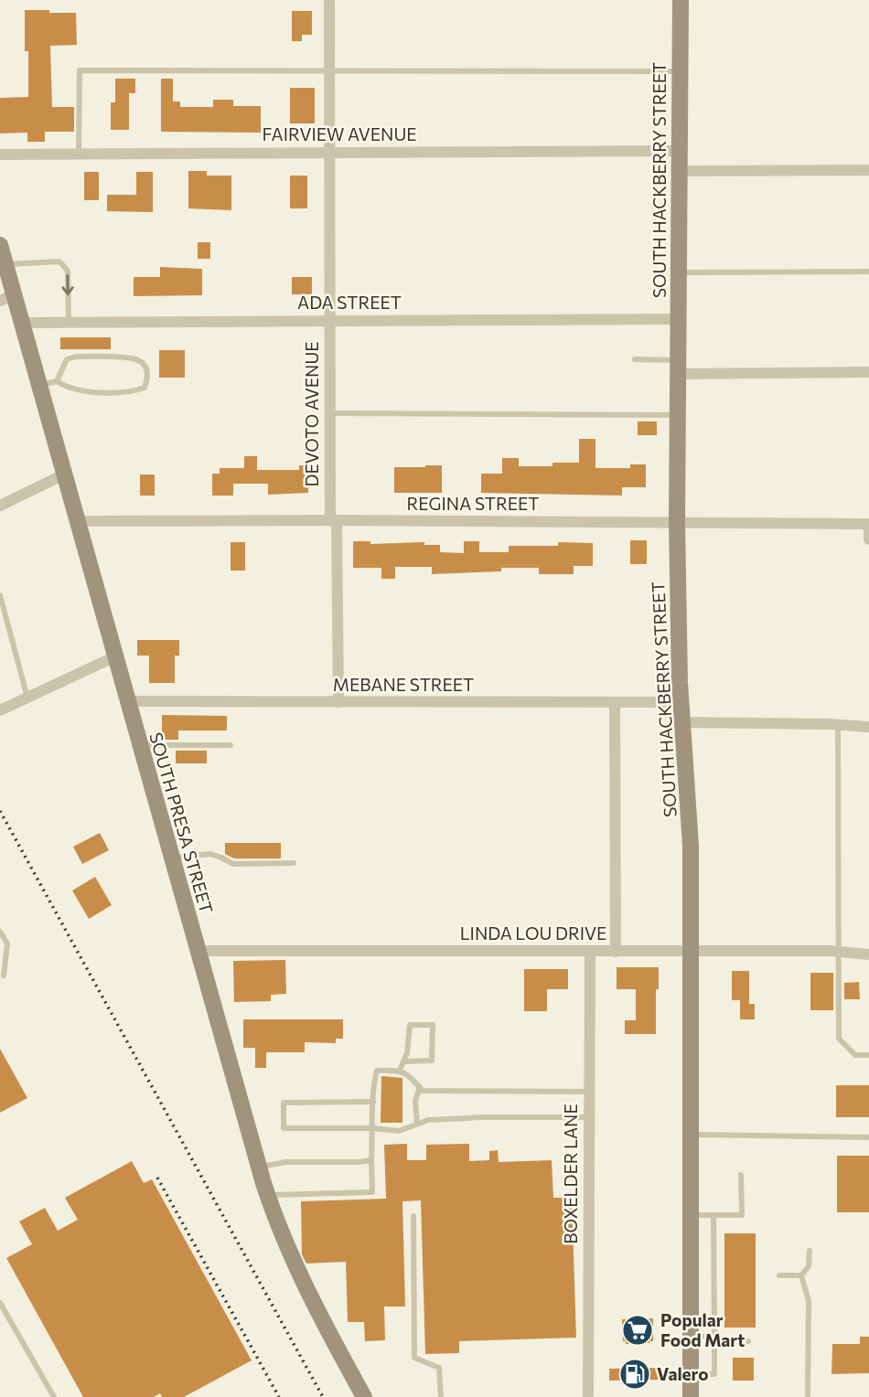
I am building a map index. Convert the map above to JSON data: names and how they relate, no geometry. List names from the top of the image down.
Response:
{
  "streets": {
    "main road": ["SOUTH HACKBERRY STREET", "SOUTH PRESA STREET"],
    "street": [
      "FAIRVIEW AVENUE",
      "ADA STREET",
      "DEVOTO AVENUE",
      "REGINA STREET",
      "MEBANE STREET",
      "LINDA LOU DRIVE",
      "BOXELDER LANE"
    ]
  },
  "crossings": [
    ["FAIRVIEW AVENUE", "SOUTH HACKBERRY STREET"],
    ["FAIRVIEW AVENUE", "DEVOTO AVENUE"],
    ["SOUTH HACKBERRY STREET", "ADA STREET"],
    ["SOUTH HACKBERRY STREET", "REGINA STREET"],
    ["SOUTH HACKBERRY STREET", "MEBANE STREET"],
    ["SOUTH HACKBERRY STREET", "LINDA LOU DRIVE"],
    ["ADA STREET", "DEVOTO AVENUE"],
    ["ADA STREET", "SOUTH PRESA STREET"],
    ["DEVOTO AVENUE", "REGINA STREET"],
    ["DEVOTO AVENUE", "MEBANE STREET"],
    ["REGINA STREET", "SOUTH PRESA STREET"],
    ["MEBANE STREET", "SOUTH PRESA STREET"],
    ["SOUTH PRESA STREET", "LINDA LOU DRIVE"],
    ["LINDA LOU DRIVE", "BOXELDER LANE"]
  ],
  "places": {
    "supermarket": ["Popular Food Mart"],
    "fuel station": ["Valero"]
  }
}
